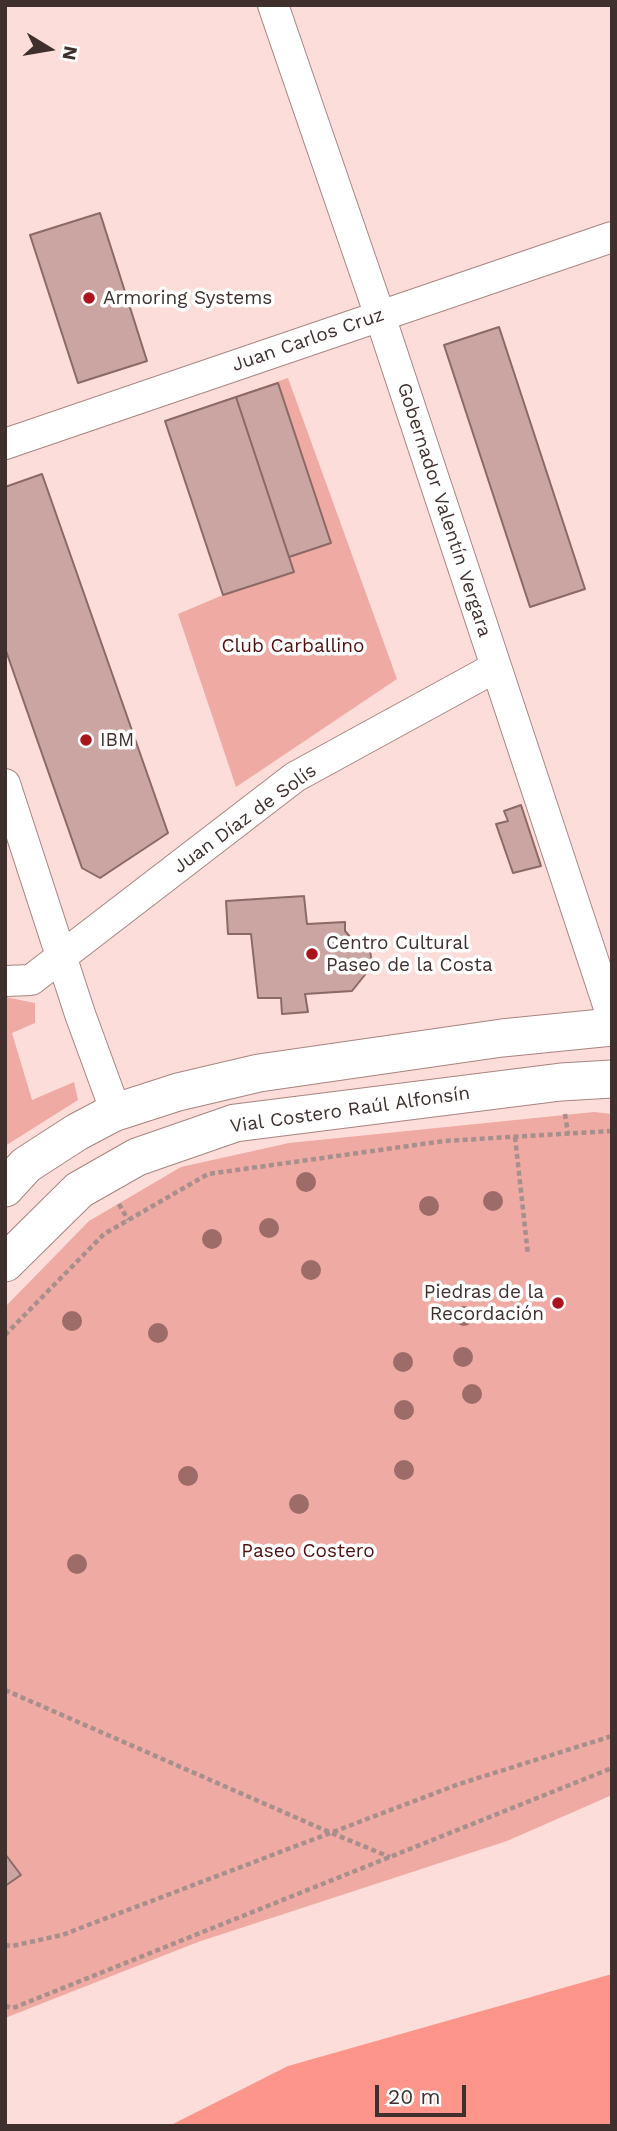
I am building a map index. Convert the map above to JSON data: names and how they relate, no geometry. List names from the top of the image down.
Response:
{
  "streets": {
    "street": [
      "Juan Carlos Cruz",
      "Gobernador Valentín Vergara",
      "Juan Díaz de Solís",
      "Vial Costero Raúl Alfonsín"
    ]
  },
  "crossings": [
    ["Juan Carlos Cruz", "Gobernador Valentín Vergara"],
    ["Gobernador Valentín Vergara", "Juan Díaz de Solís"]
  ],
  "parks": ["Club Carballino", "Paseo Costero"],
  "places": [
    "Armoring Systems",
    "IBM",
    "Centro Cultural Paseo de la Costa",
    "Piedras de la Recordación"
  ],
  "scale_bar": "20 m",
  "north": "right"
}
